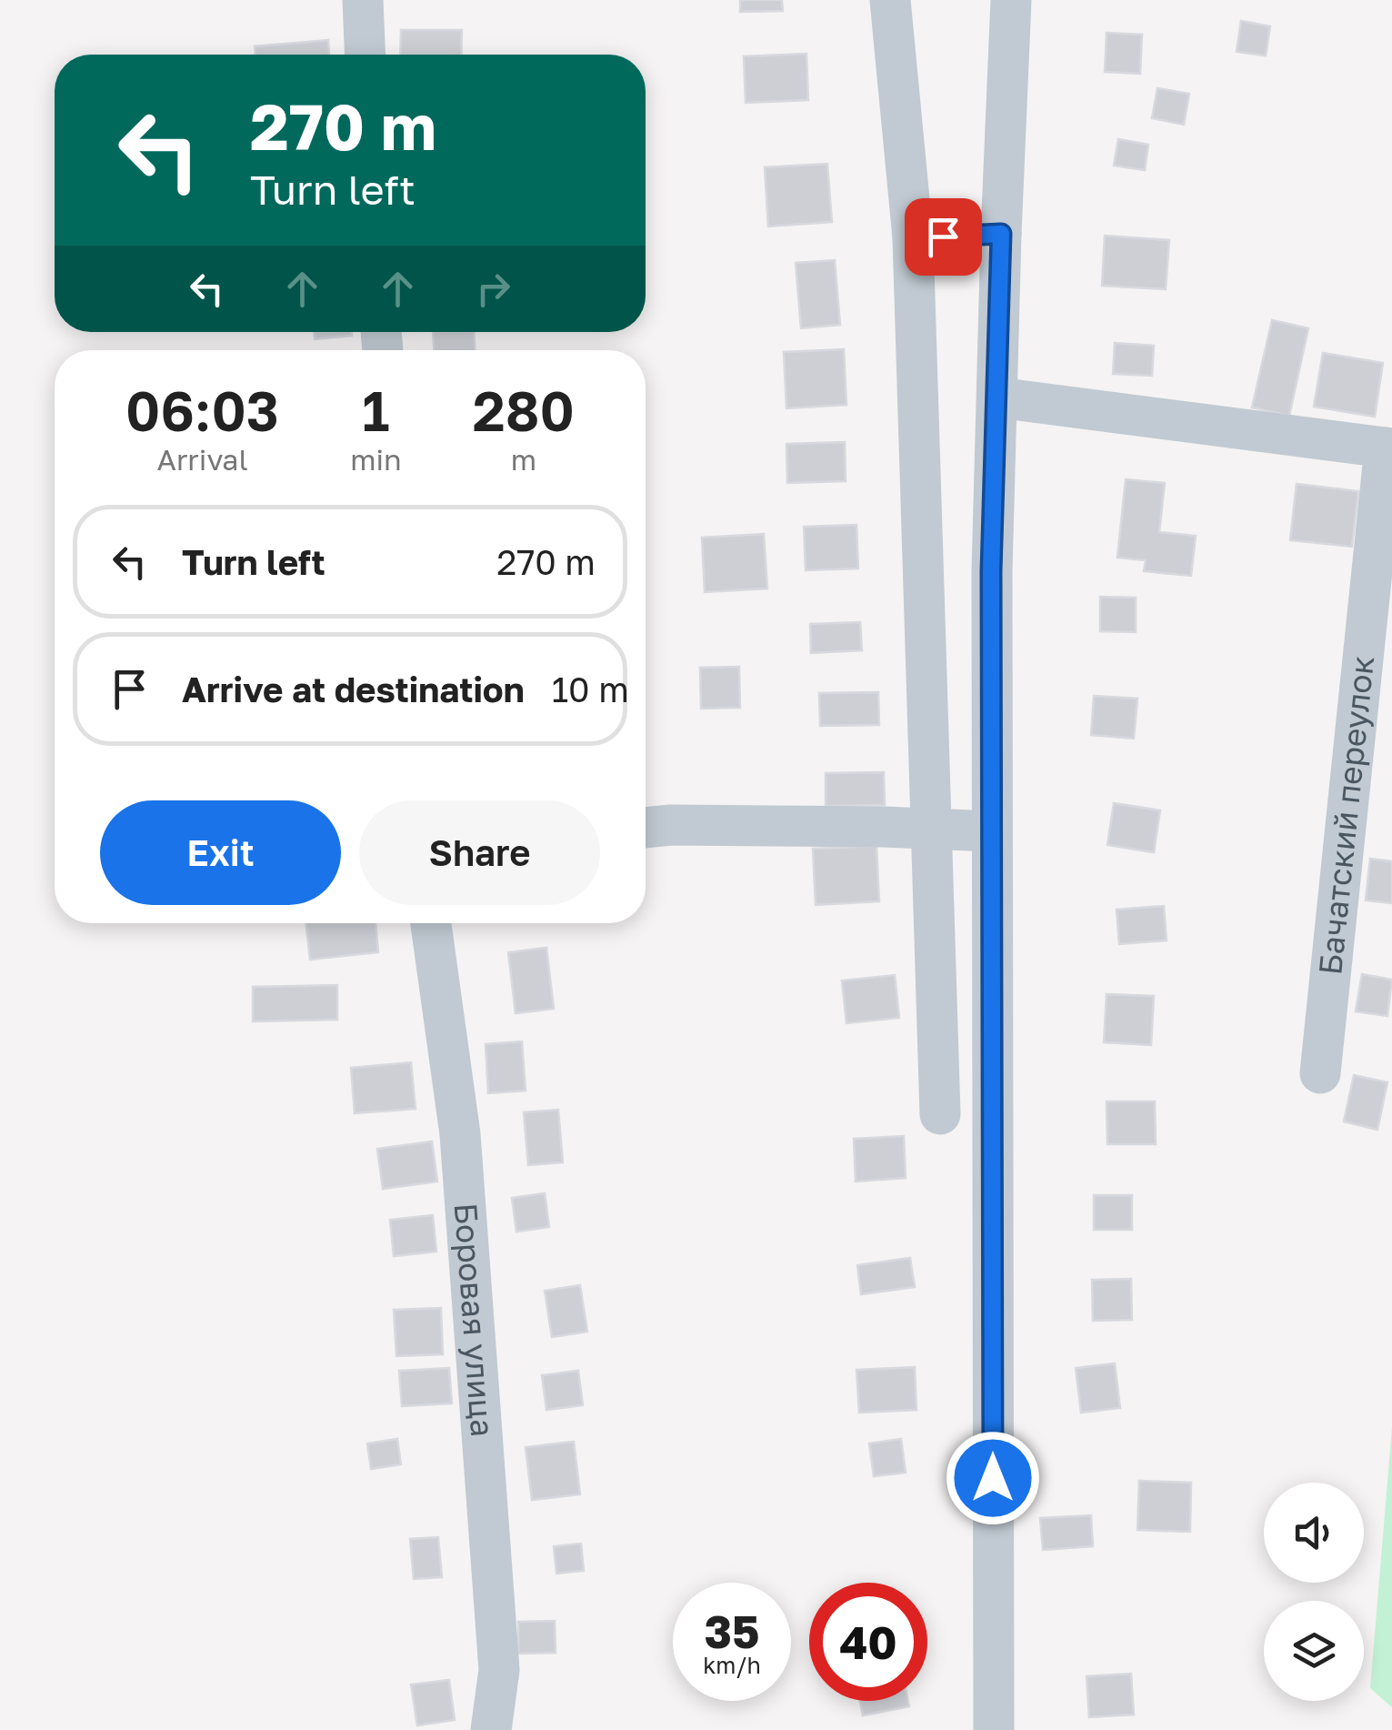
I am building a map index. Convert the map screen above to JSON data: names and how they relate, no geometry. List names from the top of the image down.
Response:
{
  "streets": {
    "street": ["Бачатский переулок", "Боровая улица"]
  },
  "page": {
    "turn": ["270 m", "Turn left"],
    "eta": [
      "06:03",
      "Arrival",
      "1",
      "min",
      "280",
      "m"
    ],
    "list": [
      {
        "name": "Turn left",
        "value": "270 m"
      },
      {
        "name": "Arrive at destination",
        "value": "10 m"
      }
    ],
    "buttons": ["Exit", "Share"],
    "speed": "35 km/h",
    "limit": "40"
  }
}
